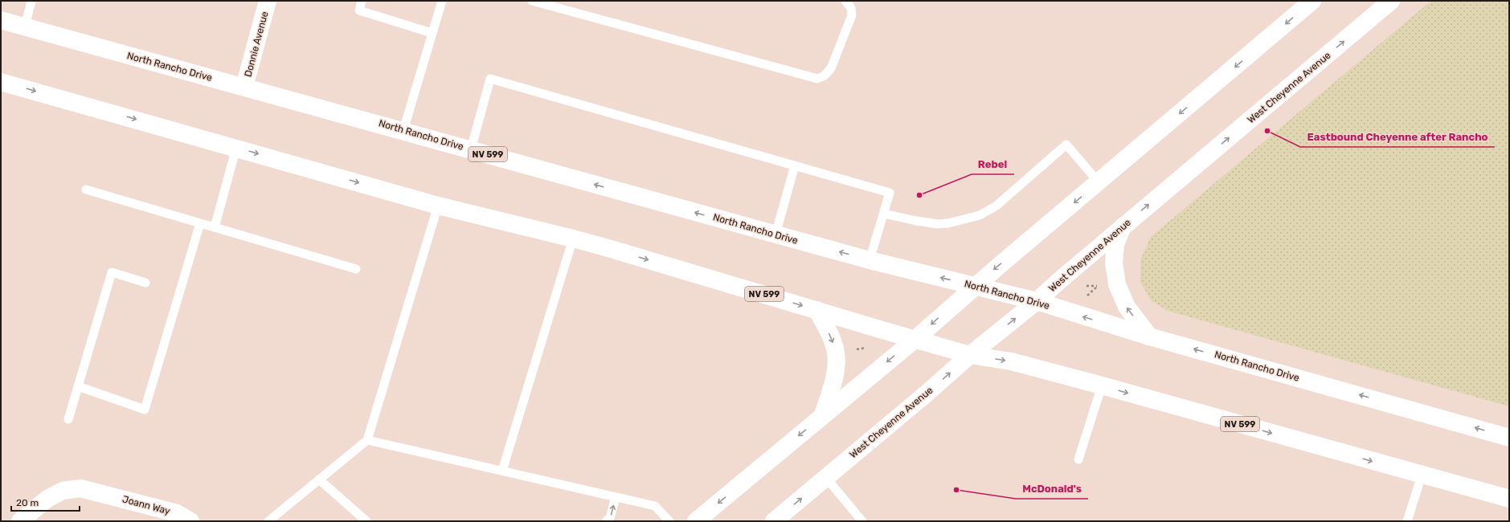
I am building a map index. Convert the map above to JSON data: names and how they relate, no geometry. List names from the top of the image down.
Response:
{
  "streets": {
    "main road": [
      "Donnie Avenue",
      "North Rancho Drive",
      "West Cheyenne Avenue",
      "NV 599",
      "Joann Way"
    ]
  },
  "crossings": [
    ["Donnie Avenue", "North Rancho Drive"],
    ["North Rancho Drive", "West Cheyenne Avenue"],
    ["West Cheyenne Avenue", "NV 599"]
  ],
  "places": ["Eastbound Cheyenne after Rancho", "Rebel", "McDonald's"],
  "scale_bar": "20 m"
}
